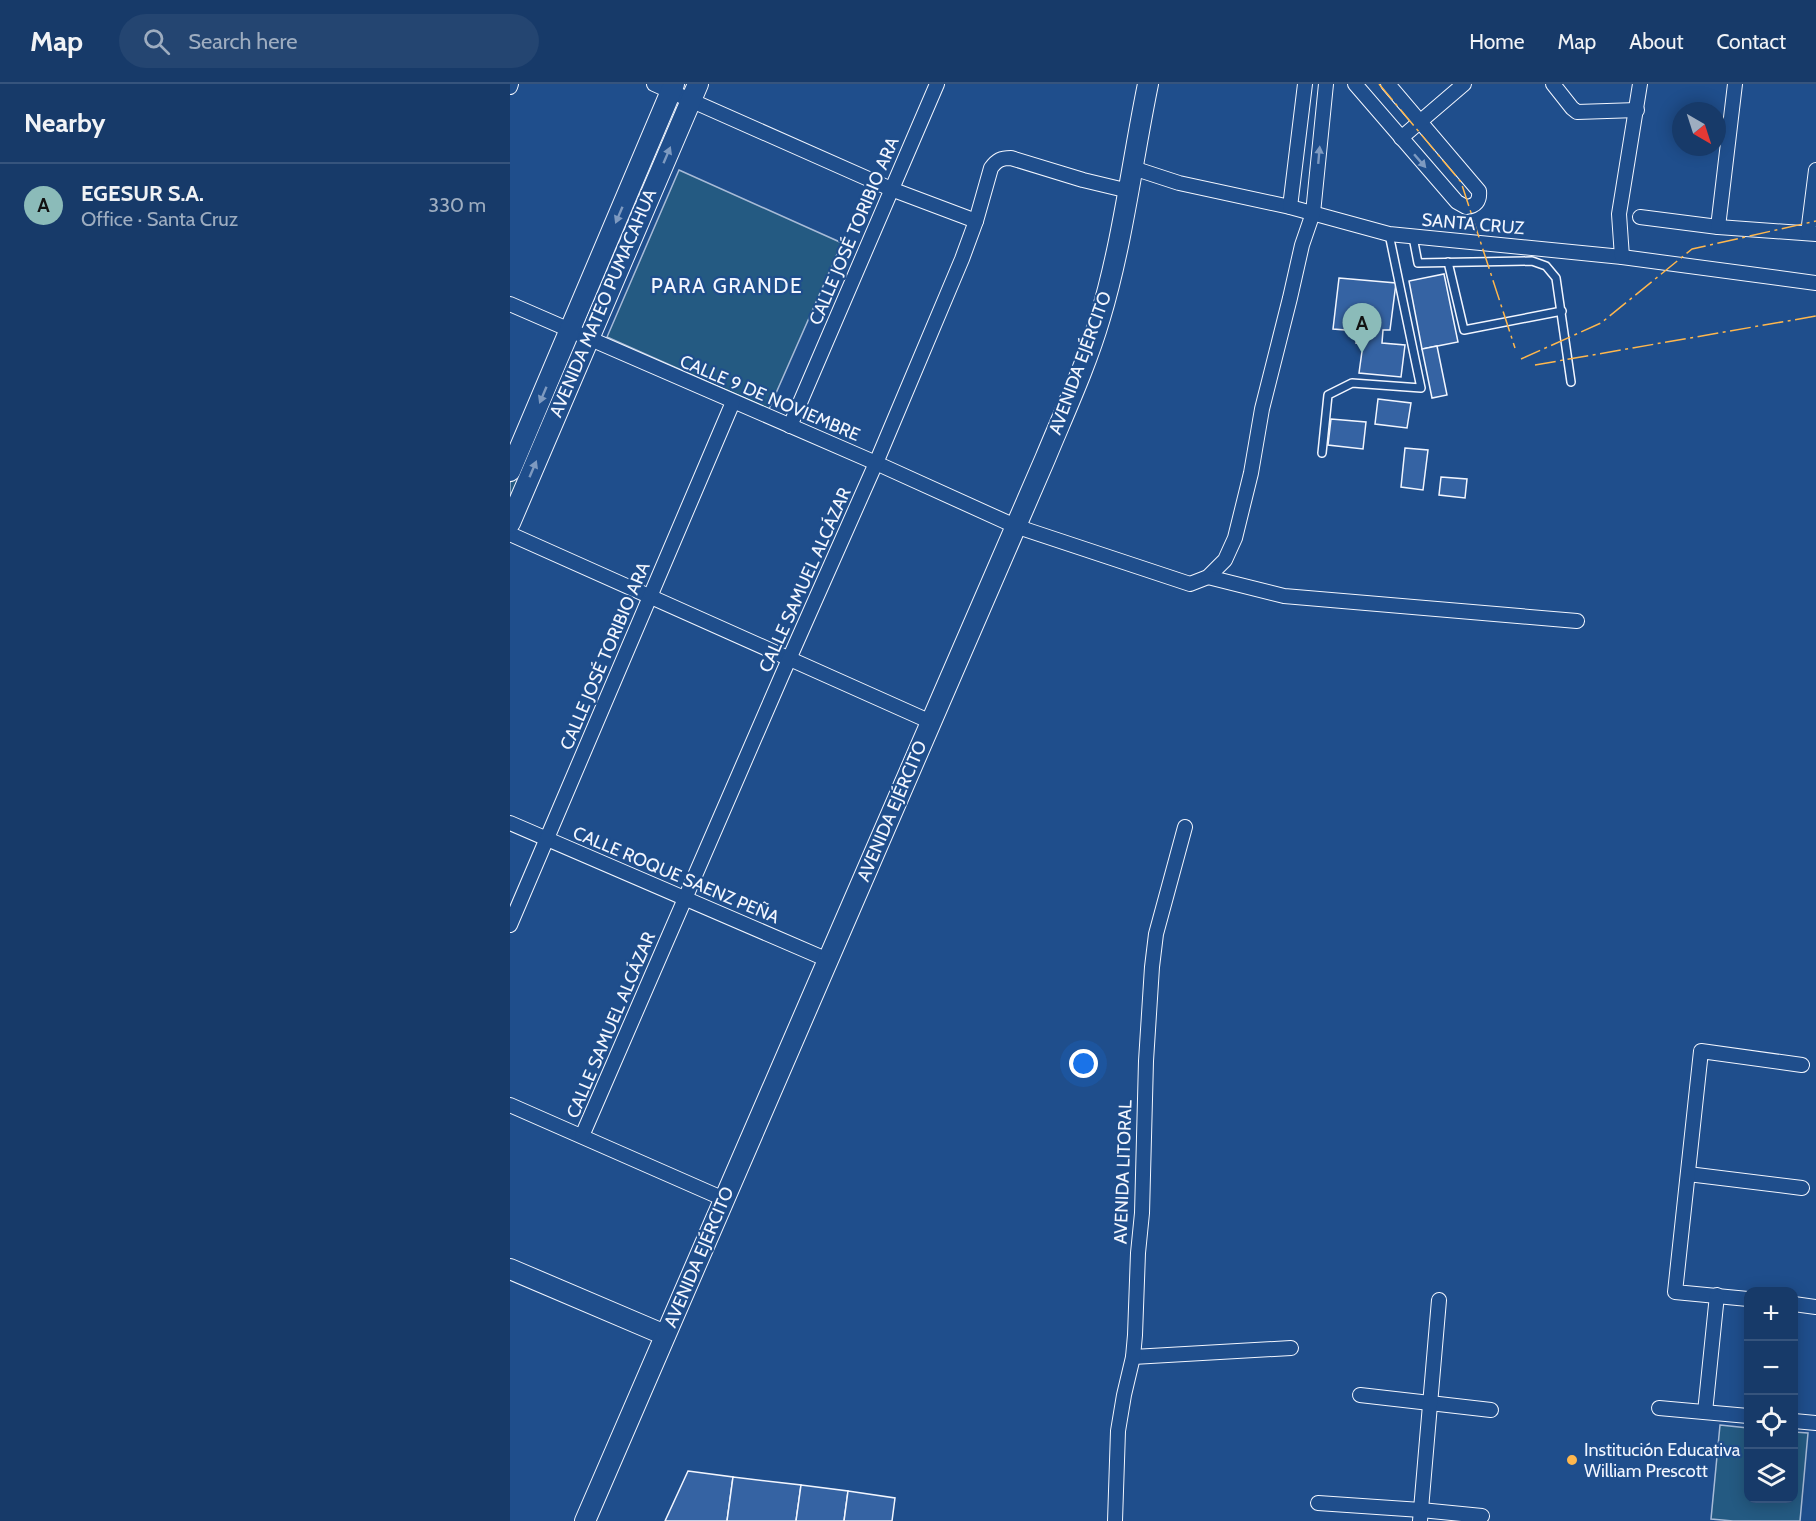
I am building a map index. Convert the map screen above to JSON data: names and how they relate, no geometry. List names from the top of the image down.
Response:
{
  "streets": {
    "main road": ["AVENIDA MATEO PUMACAHUA", "AVENIDA EJÉRCITO"],
    "street": [
      "SANTA CRUZ",
      "CALLE JOSÉ TORIBIO ARA",
      "CALLE 9 DE NOVIEMBRE",
      "CALLE SAMUEL ALCÁZAR",
      "CALLE ROQUE SAENZ PEÑA",
      "AVENIDA LITORAL"
    ]
  },
  "crossings": [
    ["SANTA CRUZ", "AVENIDA EJÉRCITO"],
    ["CALLE JOSÉ TORIBIO ARA", "CALLE 9 DE NOVIEMBRE"],
    ["CALLE JOSÉ TORIBIO ARA", "CALLE ROQUE SAENZ PEÑA"],
    ["AVENIDA MATEO PUMACAHUA", "CALLE 9 DE NOVIEMBRE"],
    ["AVENIDA EJÉRCITO", "CALLE 9 DE NOVIEMBRE"],
    ["AVENIDA EJÉRCITO", "CALLE SAMUEL ALCÁZAR"],
    ["AVENIDA EJÉRCITO", "CALLE ROQUE SAENZ PEÑA"],
    ["CALLE 9 DE NOVIEMBRE", "CALLE SAMUEL ALCÁZAR"],
    ["CALLE SAMUEL ALCÁZAR", "CALLE ROQUE SAENZ PEÑA"]
  ],
  "districts": ["PARA GRANDE"],
  "places": ["Institución Educativa William Prescott"],
  "north": "bottom right",
  "page": {
    "header": "Map",
    "search": "Search here",
    "nav": [
      "Home",
      "Map",
      "About",
      "Contact"
    ],
    "heading": "Nearby",
    "list": [
      {
        "mark": "A",
        "name": "EGESUR S.A.",
        "note": "Office · Santa Cruz",
        "value": "330 m"
      }
    ],
    "pins": "A",
    "map_buttons": ["+", "−"]
  }
}
